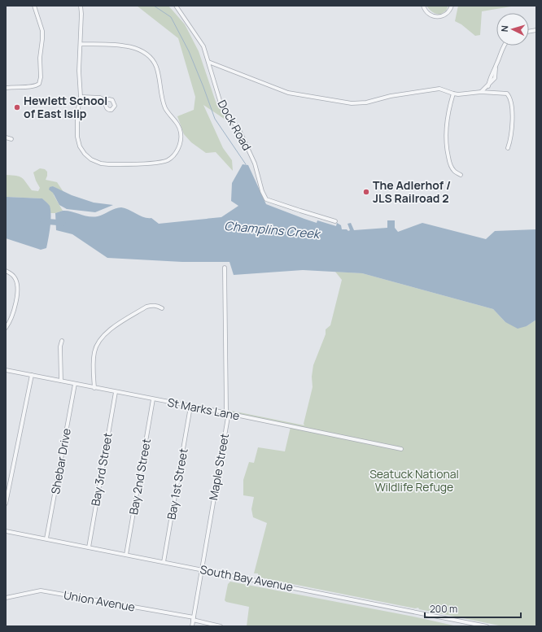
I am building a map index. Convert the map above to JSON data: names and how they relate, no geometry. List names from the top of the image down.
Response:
{
  "streets": {
    "street": [
      "Dock Road",
      "St Marks Lane",
      "Shebar Drive",
      "Maple Street",
      "Bay 3rd Street",
      "Bay 2nd Street",
      "Bay 1st Street",
      "South Bay Avenue",
      "Union Avenue"
    ]
  },
  "crossings": [
    ["St Marks Lane", "Shebar Drive"],
    ["St Marks Lane", "Maple Street"],
    ["St Marks Lane", "Bay 3rd Street"],
    ["St Marks Lane", "Bay 2nd Street"],
    ["St Marks Lane", "Bay 1st Street"],
    ["Shebar Drive", "South Bay Avenue"],
    ["Maple Street", "South Bay Avenue"],
    ["Maple Street", "Union Avenue"],
    ["Bay 3rd Street", "South Bay Avenue"],
    ["Bay 2nd Street", "South Bay Avenue"],
    ["Bay 1st Street", "South Bay Avenue"]
  ],
  "water": ["Champlins Creek"],
  "parks": ["Seatuck National Wildlife Refuge"],
  "places": ["Hewlett School of East Islip", "The Adlerhof / JLS Railroad 2"],
  "scale_bar": "200 m",
  "north": "left"
}
